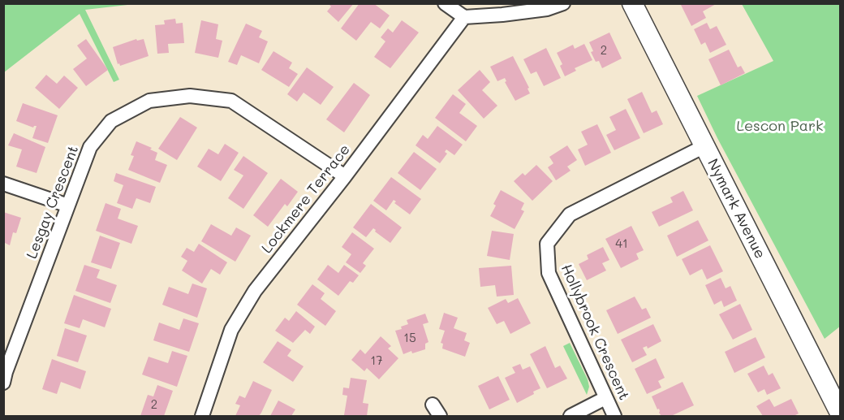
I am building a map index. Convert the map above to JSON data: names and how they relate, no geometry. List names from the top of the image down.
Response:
{
  "streets": {
    "street": [
      "Lockmere Terrace",
      "Lesgay Crescent",
      "Nymark Avenue",
      "Hollybrook Crescent"
    ]
  },
  "crossings": [
    ["Lockmere Terrace", "Lesgay Crescent"],
    ["Nymark Avenue", "Hollybrook Crescent"]
  ],
  "parks": ["Lescon Park"],
  "house_numbers": [
    "2",
    "41",
    "15",
    "17",
    "2"
  ]
}
